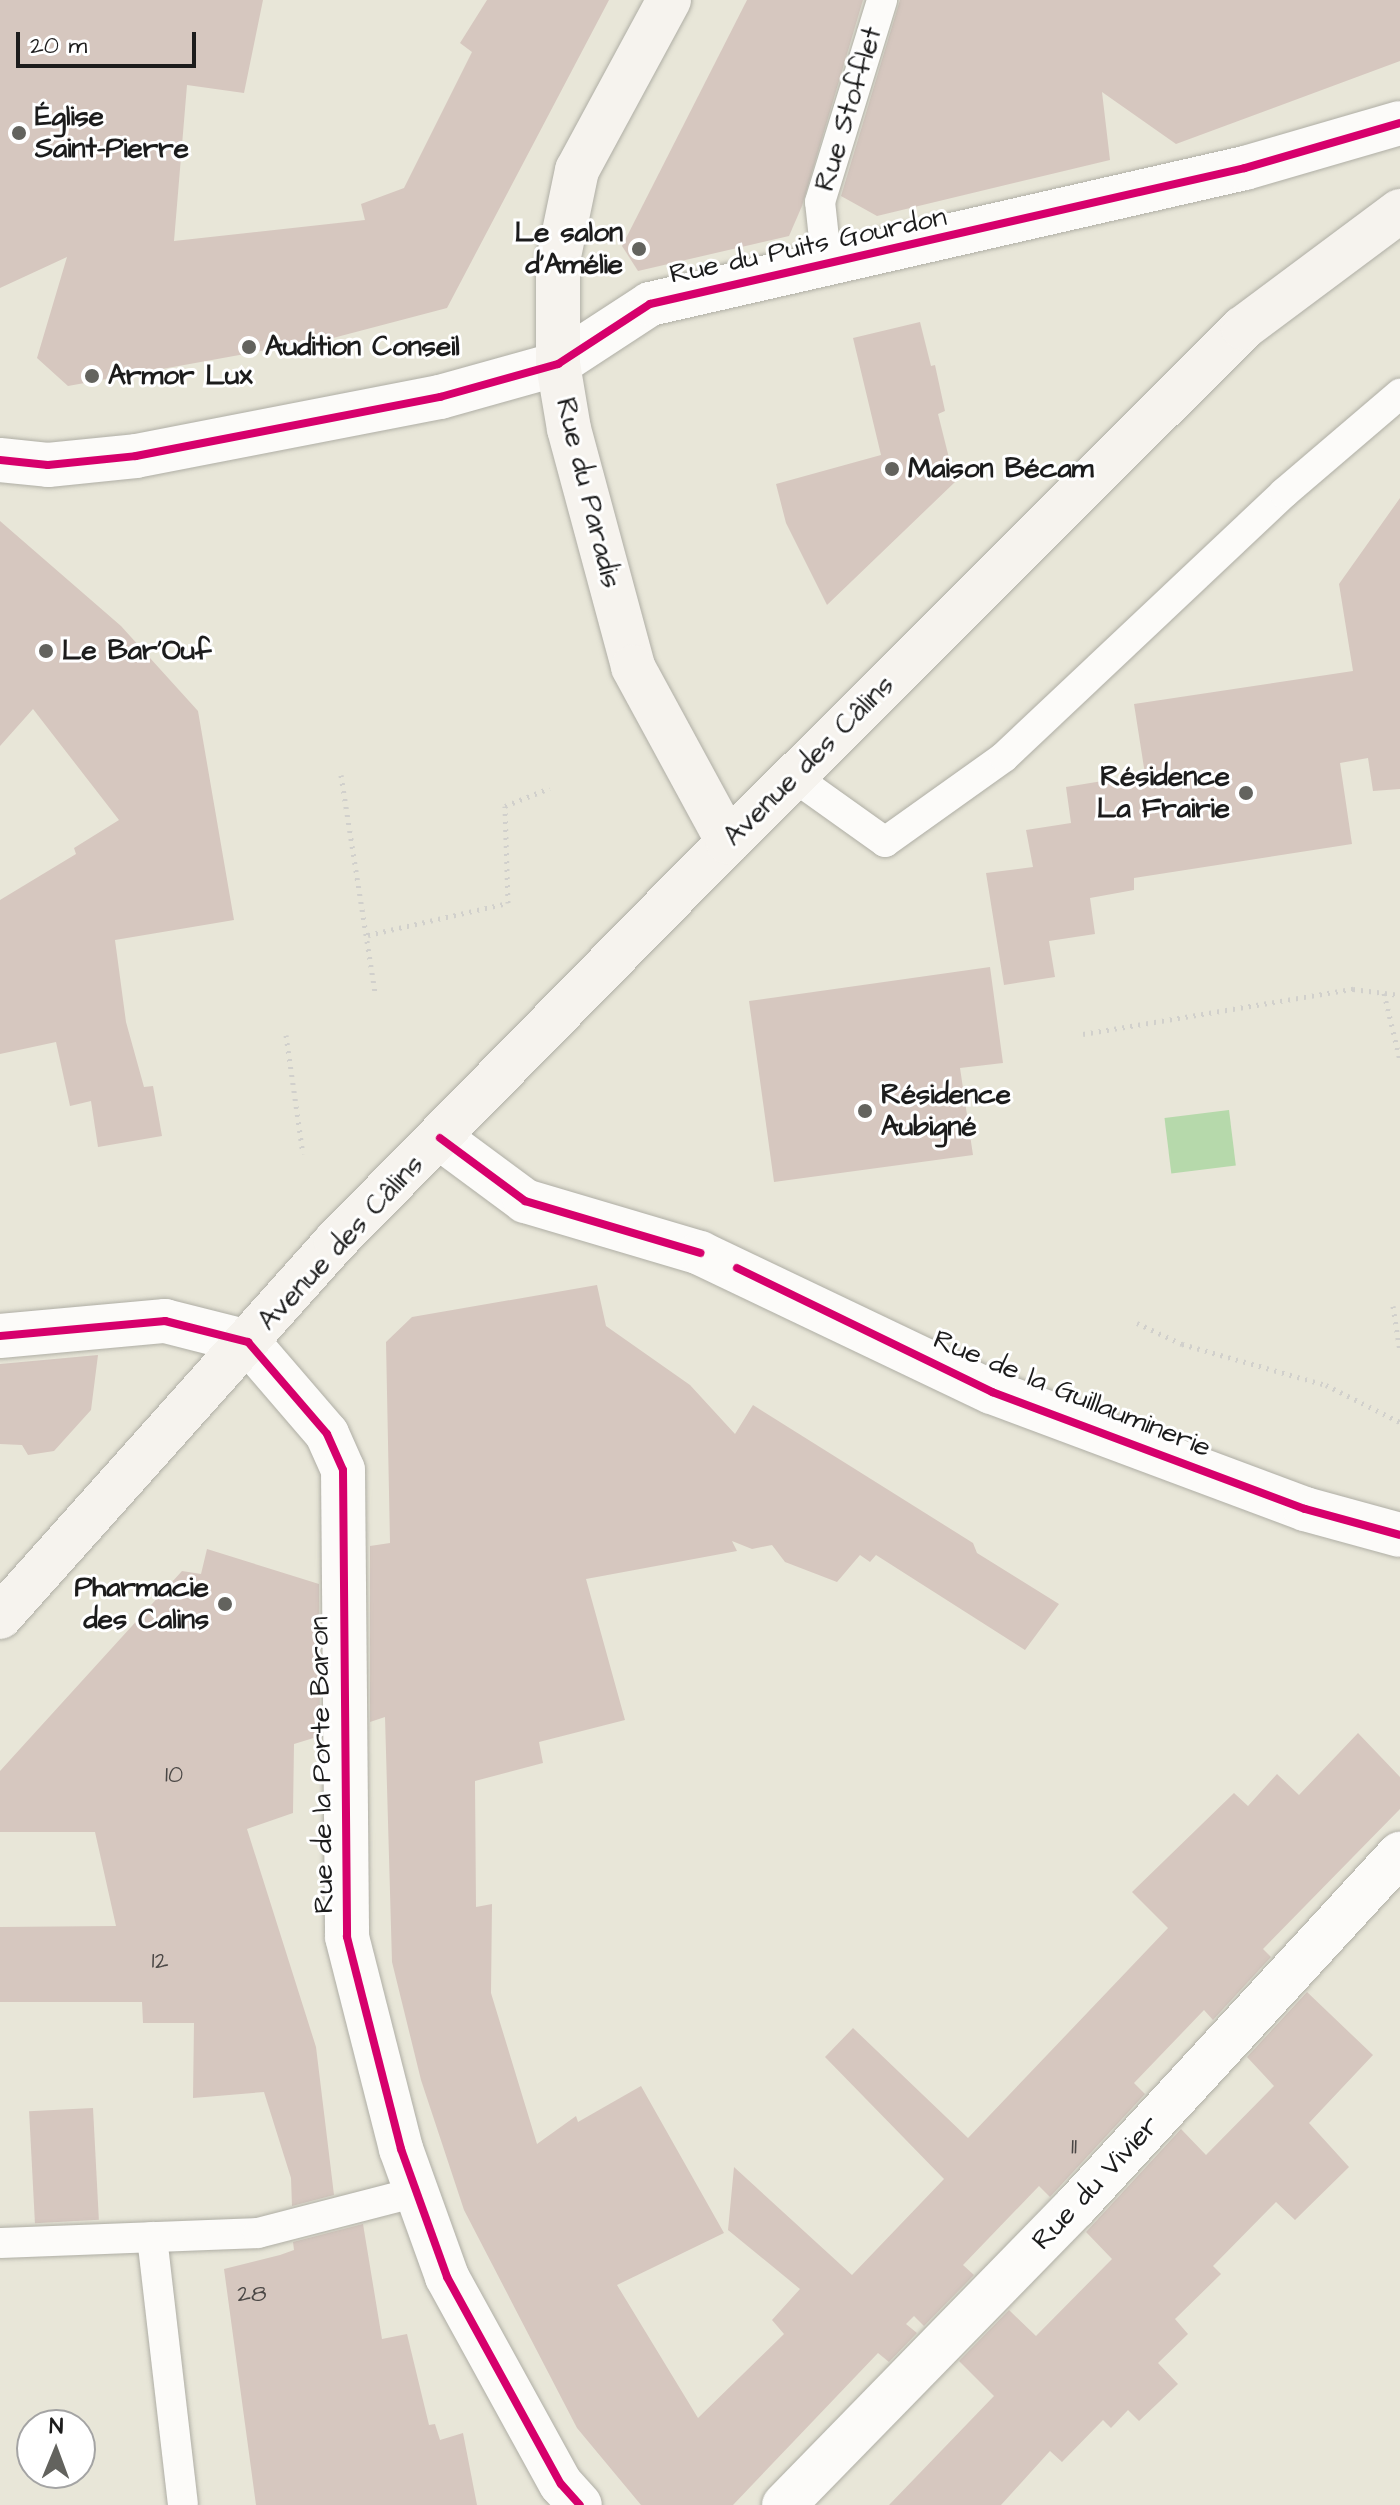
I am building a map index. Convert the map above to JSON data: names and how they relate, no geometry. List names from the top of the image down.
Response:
{
  "streets": {
    "main road": ["Rue du Paradis", "Avenue des Câlins"],
    "street": [
      "Rue du Puits Gourdon",
      "Rue de la Guillauminerie",
      "Rue de la Porte Baron",
      "Rue du Vivier"
    ],
    "lane": ["Rue Stofflet"]
  },
  "crossings": [
    ["Rue Stofflet", "Rue du Puits Gourdon"],
    ["Rue du Puits Gourdon", "Rue du Paradis"],
    ["Rue du Paradis", "Avenue des Câlins"],
    ["Avenue des Câlins", "Rue de la Guillauminerie"],
    ["Avenue des Câlins", "Rue de la Porte Baron"]
  ],
  "places": [
    "Église Saint-Pierre",
    "Le salon d'Amélie",
    "Audition Conseil",
    "Armor Lux",
    "Maison Bécam",
    "Le Bar’Ouf",
    "Résidence La Frairie",
    "Résidence Aubigné",
    "Pharmacie des Calins"
  ],
  "house_numbers": [
    "10",
    "12",
    "11",
    "28"
  ],
  "scale_bar": "20 m",
  "north": "top"
}
